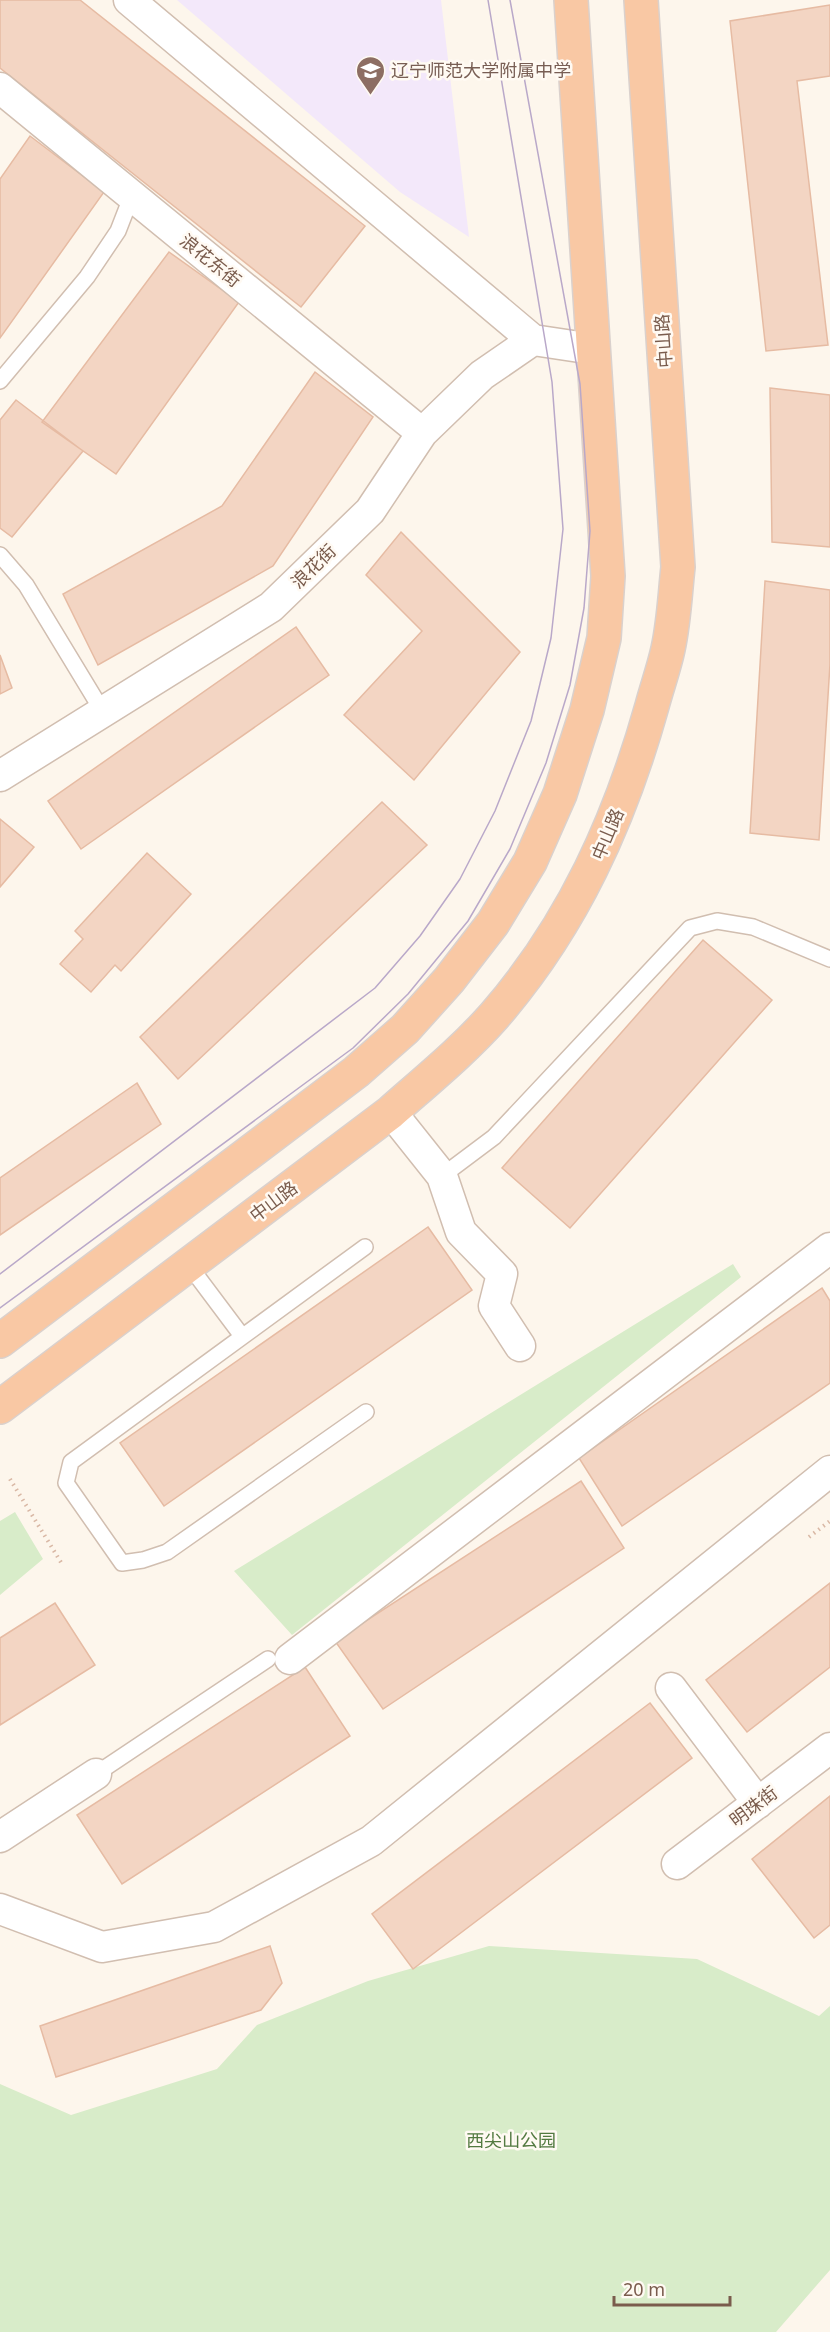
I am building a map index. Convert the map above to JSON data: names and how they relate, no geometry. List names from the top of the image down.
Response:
{
  "streets": {
    "highway": ["中山路"],
    "street": ["浪花东街", "浪花街", "明珠街"]
  },
  "crossings": [
    ["浪花东街", "浪花街"]
  ],
  "parks": ["西尖山公园"],
  "places": {
    "school or university": ["辽宁师范大学附属中学"]
  },
  "scale_bar": "20 m"
}
